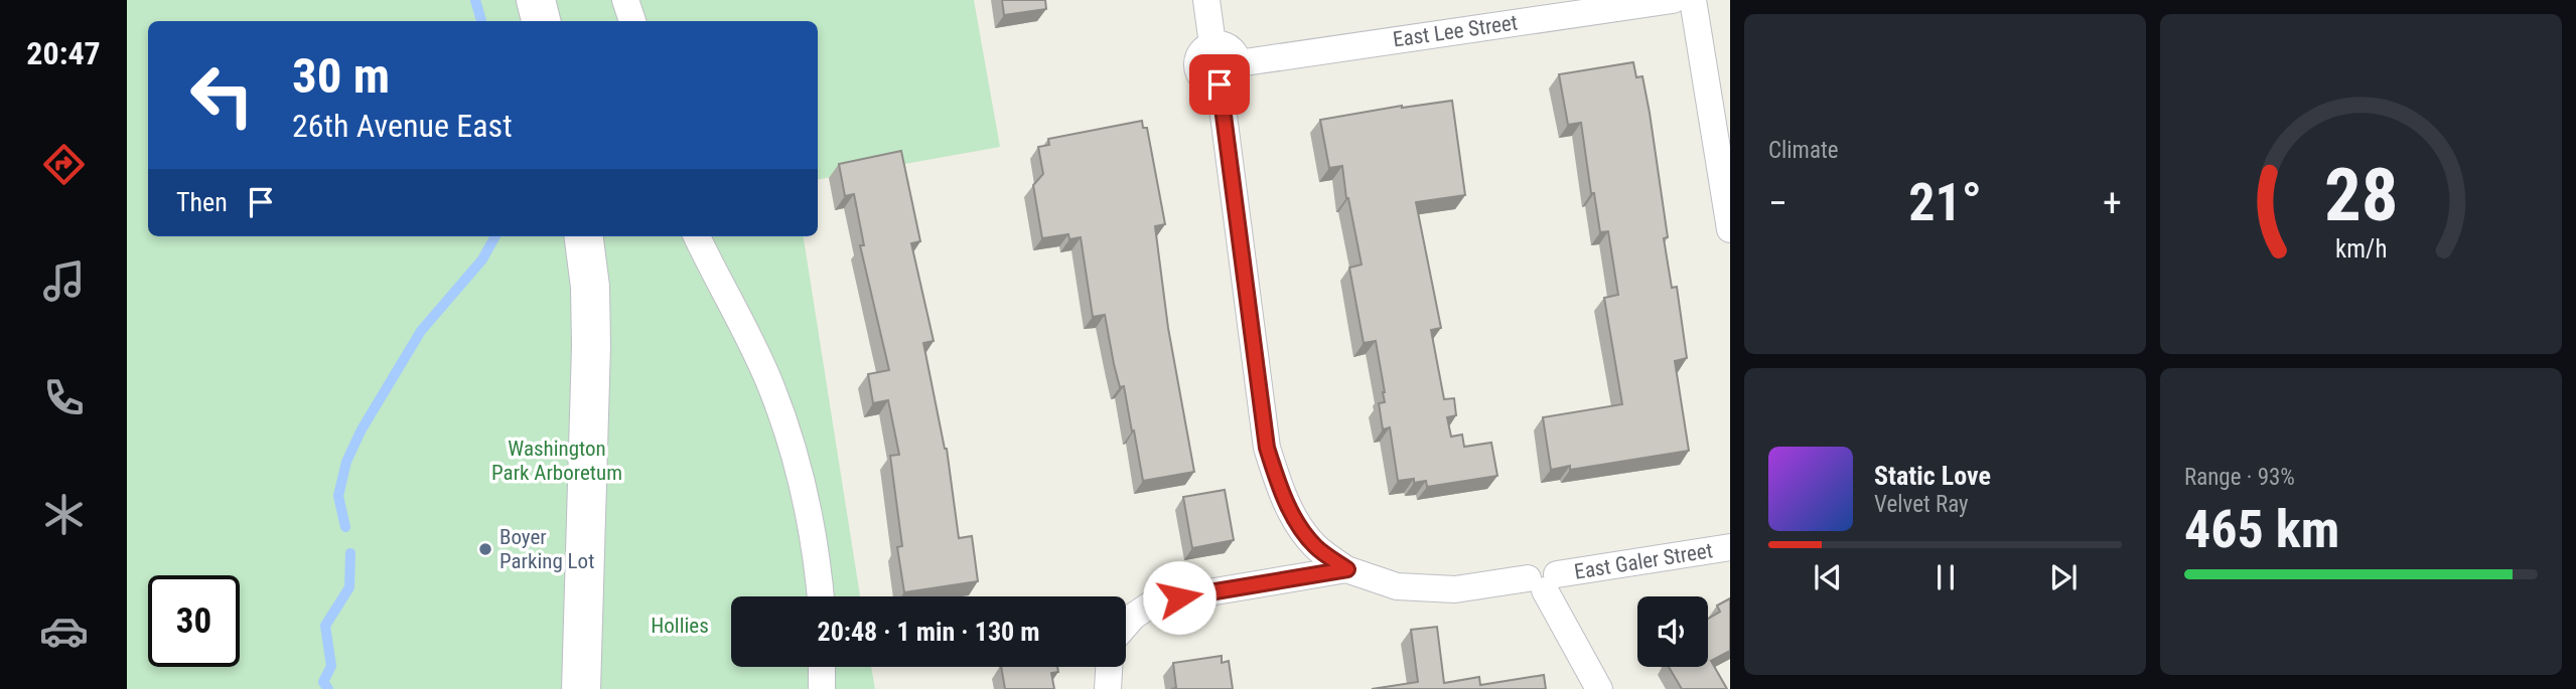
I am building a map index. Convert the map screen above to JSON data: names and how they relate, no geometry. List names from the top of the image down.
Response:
{
  "streets": {
    "street": ["East Lee Street", "East Galer Street"]
  },
  "parks": ["Washington Park Arboretum", "Hollies"],
  "places": ["Boyer Parking Lot"],
  "page": {
    "tabs": "20:47",
    "tile": [
      "Climate",
      ["Range · 93%", "465 km"]
    ],
    "turn": ["30 m", "26th Avenue East"],
    "then": "Then",
    "heat": ["−", "21°", "+"],
    "song": ["Static Love", "Velvet Ray"],
    "limit": "30",
    "trip": "20:48 · 1 min · 130 m",
    "gauge": ["28", "km/h"]
  }
}
